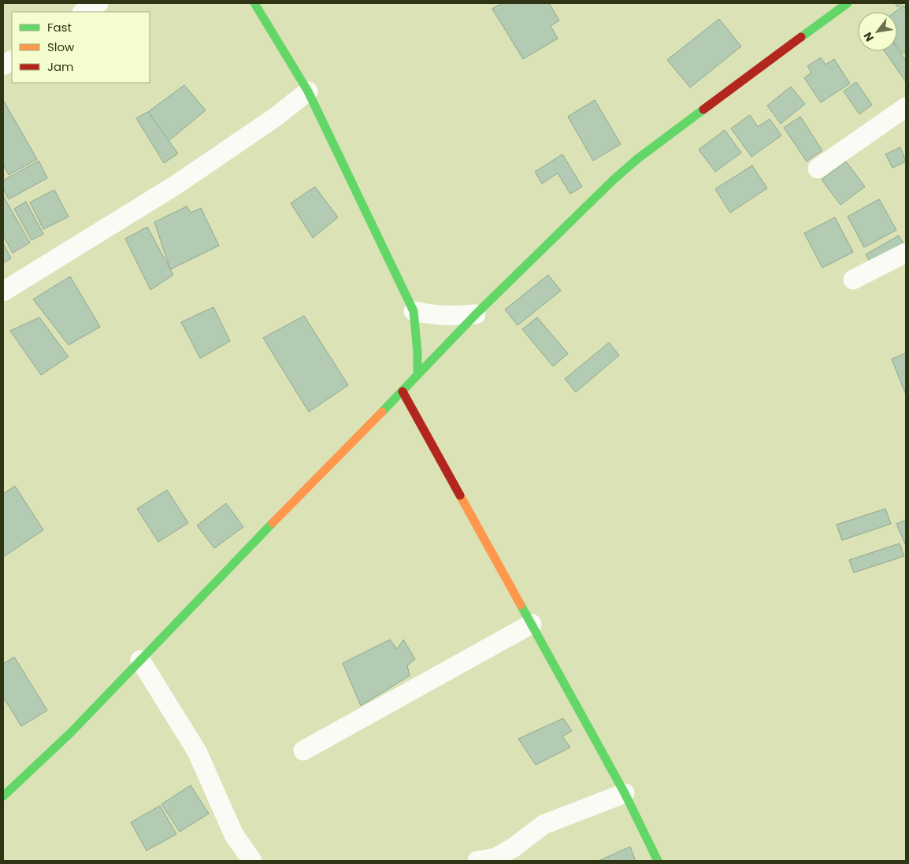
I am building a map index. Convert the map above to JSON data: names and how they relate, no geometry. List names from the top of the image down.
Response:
{
  "legend": ["Fast", "Slow", "Jam"],
  "north": "bottom left"
}
